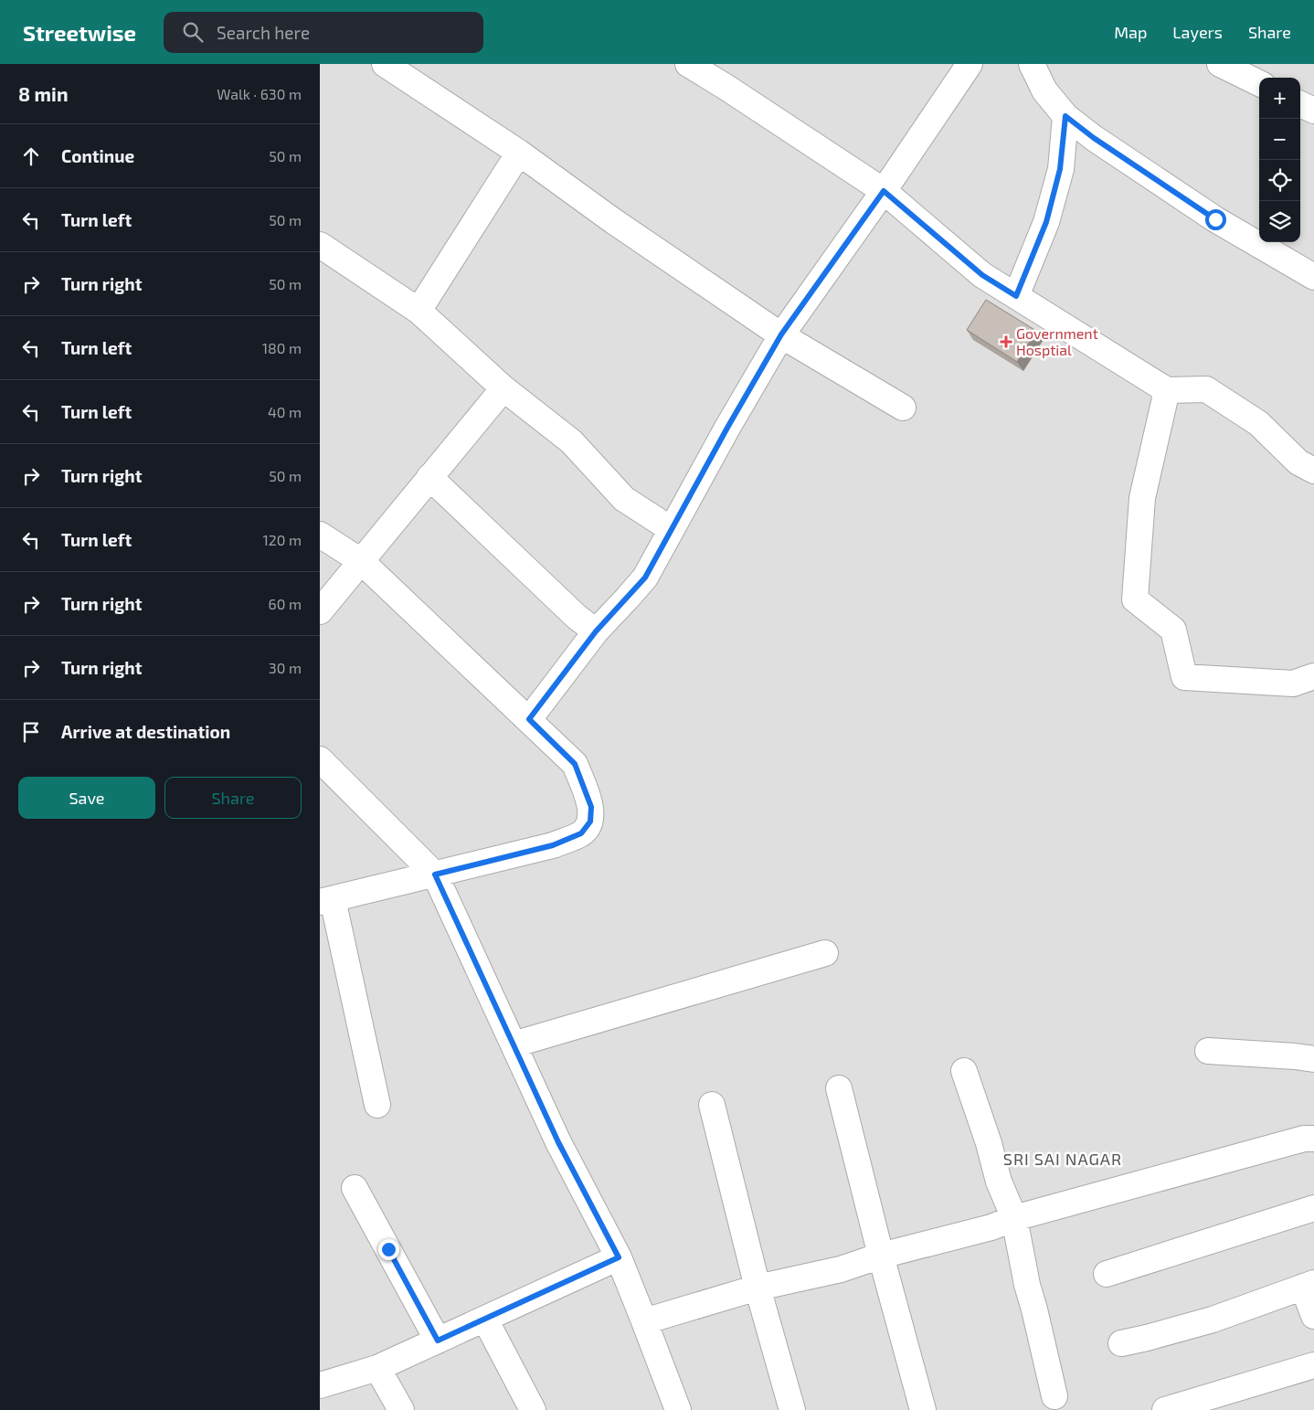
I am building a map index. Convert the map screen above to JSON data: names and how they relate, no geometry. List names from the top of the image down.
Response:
{
  "districts": ["SRI SAI NAGAR"],
  "places": {
    "health": ["Government Hosptial"]
  },
  "page": {
    "header": "Streetwise",
    "search": "Search here",
    "nav": ["Map", "Layers", "Share"],
    "heading": ["8 min", "Walk · 630 m"],
    "map_buttons": ["+", "−"],
    "list": [
      ["Continue", "50 m"],
      ["Turn left", "50 m"],
      ["Turn right", "50 m"],
      ["Turn left", "180 m"],
      ["Turn left", "40 m"],
      ["Turn right", "50 m"],
      ["Turn left", "120 m"],
      ["Turn right", "60 m"],
      ["Turn right", "30 m"],
      "Arrive at destination"
    ],
    "buttons": ["Save", "Share"]
  }
}
